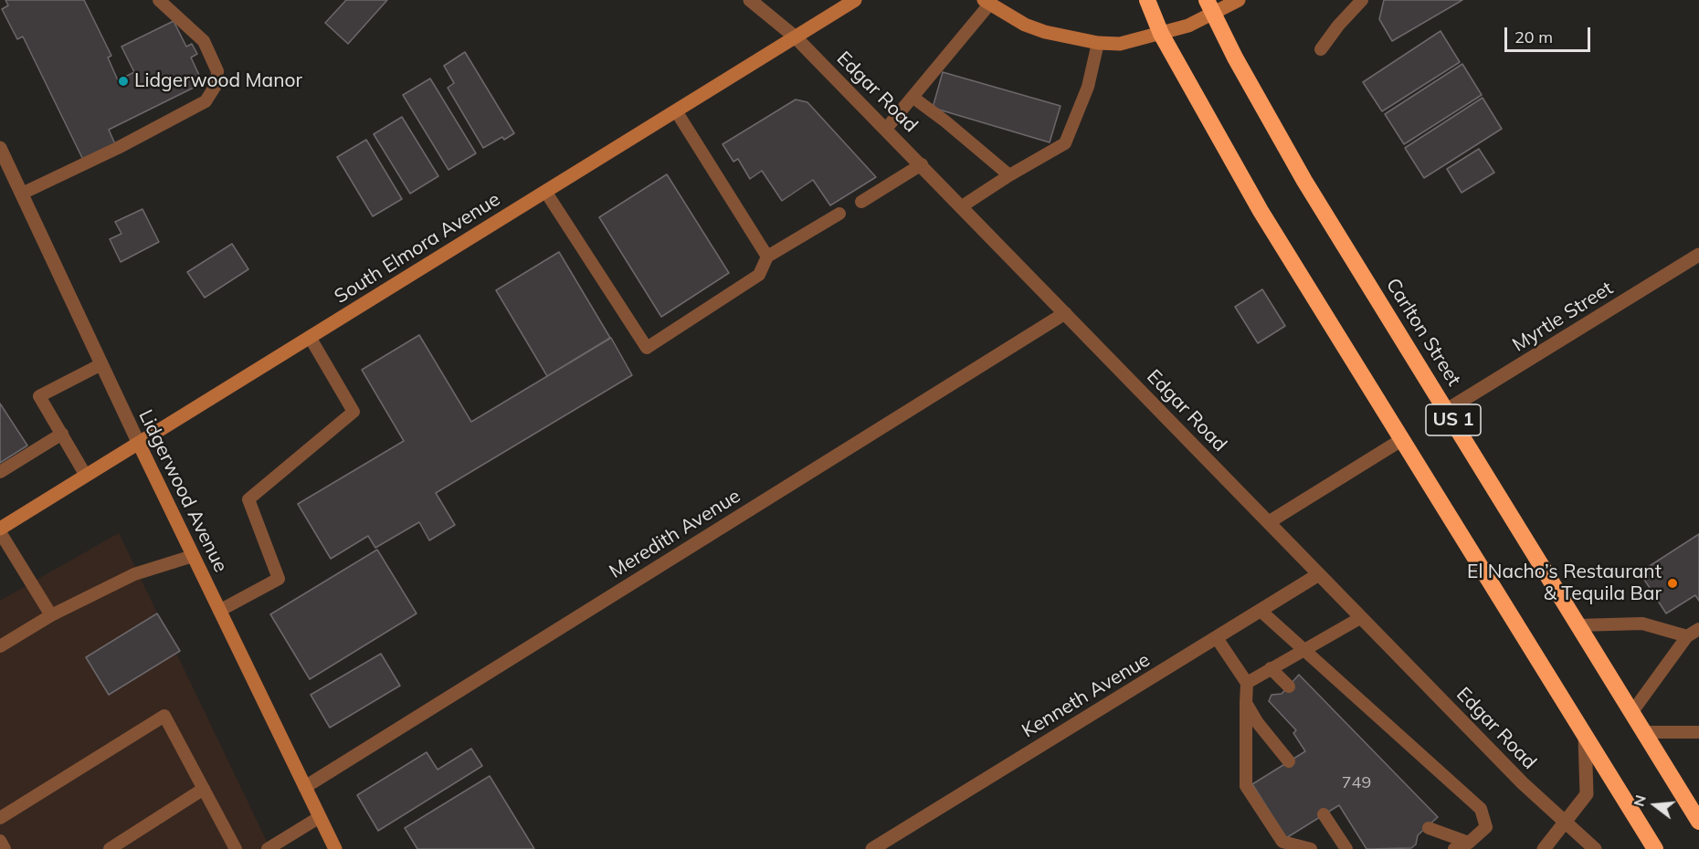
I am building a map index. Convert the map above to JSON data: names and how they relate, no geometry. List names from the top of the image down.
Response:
{
  "streets": {
    "highway": ["Carlton Street", "US 1"],
    "main road": ["South Elmora Avenue", "Lidgerwood Avenue"],
    "street": [
      "Edgar Road",
      "Myrtle Street",
      "Meredith Avenue",
      "Kenneth Avenue"
    ]
  },
  "crossings": [
    ["Edgar Road", "South Elmora Avenue"],
    ["Edgar Road", "Meredith Avenue"],
    ["Edgar Road", "Kenneth Avenue"],
    ["South Elmora Avenue", "Lidgerwood Avenue"],
    ["Myrtle Street", "Carlton Street"],
    ["Lidgerwood Avenue", "Meredith Avenue"]
  ],
  "places": ["Lidgerwood Manor", "El Nacho’s Restaurant & Tequila Bar"],
  "house_numbers": ["749"],
  "scale_bar": "20 m",
  "north": "left"
}
